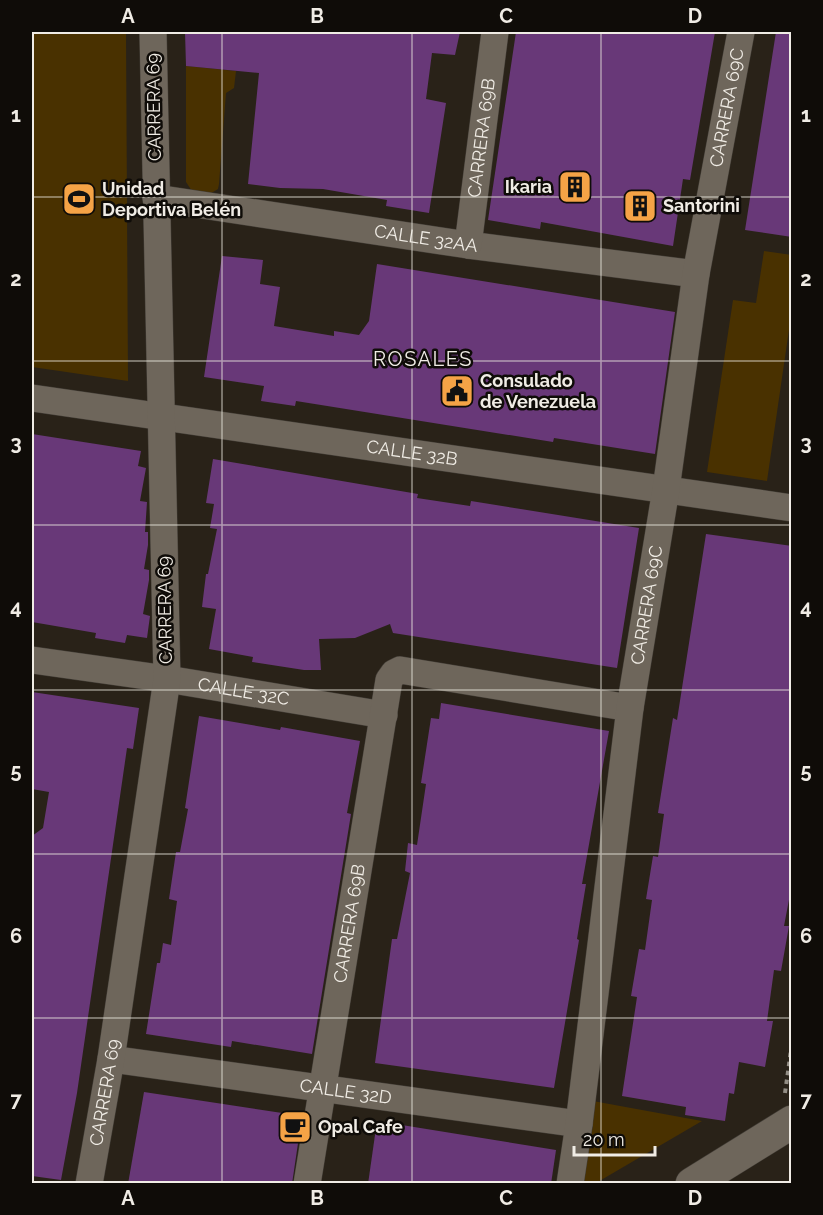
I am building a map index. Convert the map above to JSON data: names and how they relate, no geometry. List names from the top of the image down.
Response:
{
  "streets": {
    "street": [
      "CARRERA 69",
      "CARRERA 69C",
      "CARRERA 69B",
      "CALLE 32AA",
      "CALLE 32B",
      "CALLE 32C",
      "CALLE 32D"
    ]
  },
  "crossings": [
    ["CARRERA 69", "CALLE 32AA"],
    ["CARRERA 69", "CALLE 32B"],
    ["CARRERA 69", "CALLE 32C"],
    ["CARRERA 69", "CALLE 32D"],
    ["CARRERA 69C", "CARRERA 69B"],
    ["CARRERA 69C", "CALLE 32AA"],
    ["CARRERA 69C", "CALLE 32B"],
    ["CARRERA 69C", "CALLE 32D"],
    ["CARRERA 69B", "CALLE 32AA"],
    ["CARRERA 69B", "CALLE 32C"],
    ["CARRERA 69B", "CALLE 32D"]
  ],
  "districts": ["ROSALES"],
  "places": {
    "building": ["Ikaria", "Santorini"],
    "sports": ["Unidad Deportiva Belén"],
    "public building": ["Consulado de Venezuela"],
    "cafe": ["Opal Cafe"]
  },
  "scale_bar": "20 m",
  "grid": {
    "columns": [
      "A",
      "B",
      "C",
      "D"
    ],
    "rows": [
      "1",
      "2",
      "3",
      "4",
      "5",
      "6",
      "7"
    ]
  }
}
